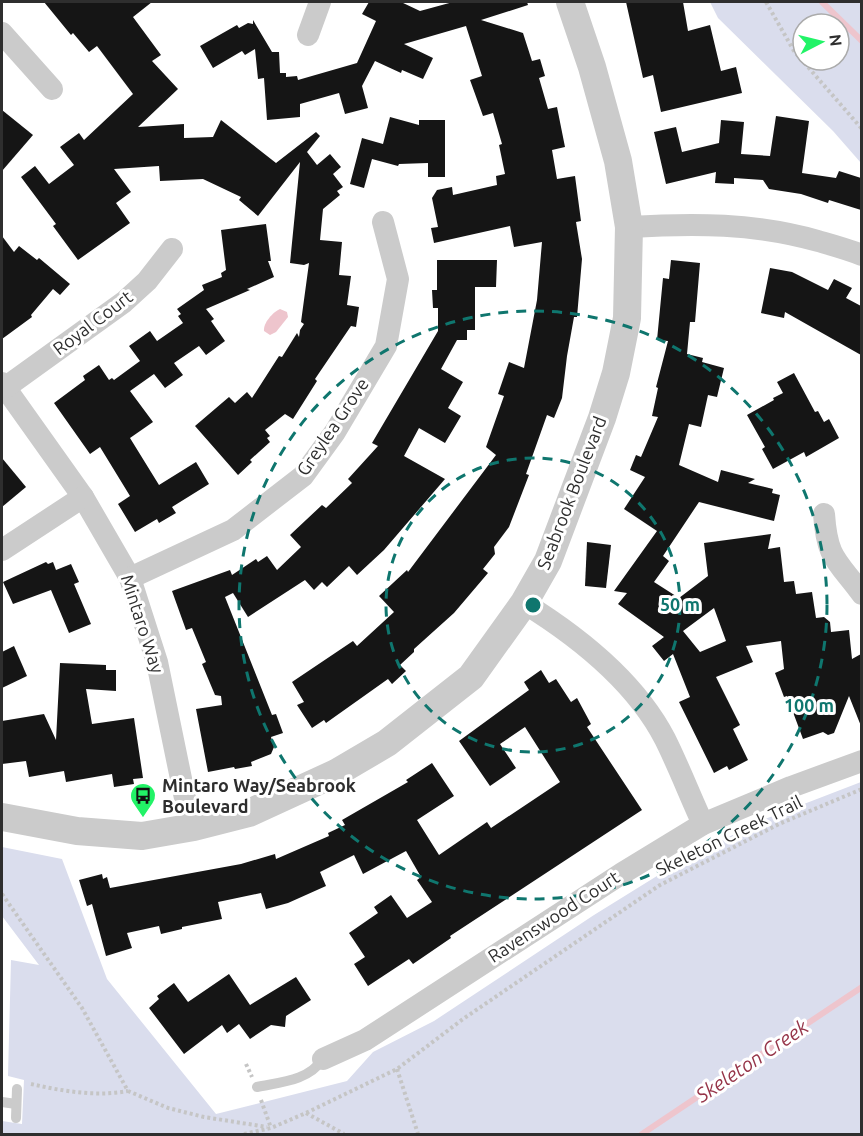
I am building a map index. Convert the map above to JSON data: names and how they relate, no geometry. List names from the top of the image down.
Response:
{
  "streets": {
    "street": [
      "Royal Court",
      "Greylea Grove",
      "Seabrook Boulevard",
      "Mintaro Way",
      "Ravenswood Court"
    ],
    "path": ["Skeleton Creek Trail"]
  },
  "crossings": [
    ["Royal Court", "Mintaro Way"],
    ["Greylea Grove", "Mintaro Way"],
    ["Seabrook Boulevard", "Mintaro Way"]
  ],
  "water": ["Skeleton Creek"],
  "places": {
    "bus stop": ["Mintaro Way/Seabrook Boulevard"]
  },
  "north": "right",
  "rings": ["50 m", "100 m"]
}
